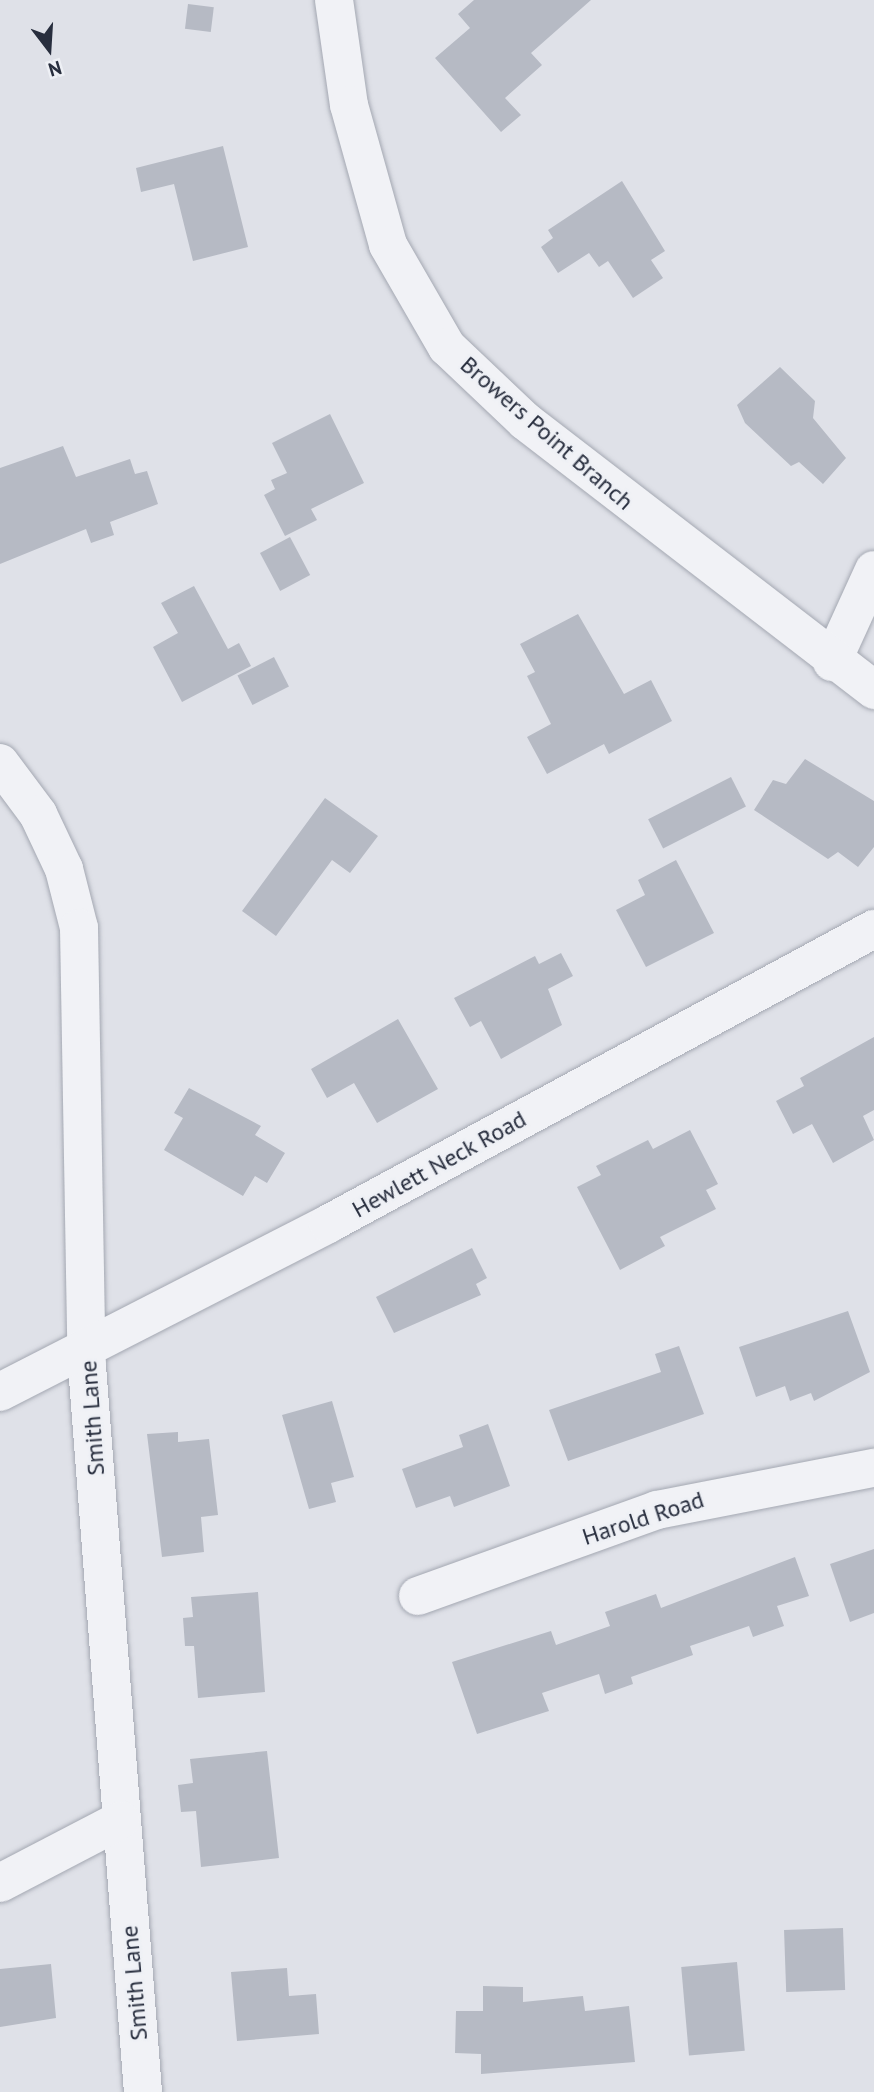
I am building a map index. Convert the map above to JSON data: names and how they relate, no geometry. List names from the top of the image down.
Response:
{
  "streets": {
    "street": [
      "Browers Point Branch",
      "Hewlett Neck Road",
      "Smith Lane",
      "Harold Road"
    ]
  },
  "crossings": [
    ["Hewlett Neck Road", "Smith Lane"]
  ],
  "north": "bottom"
}
